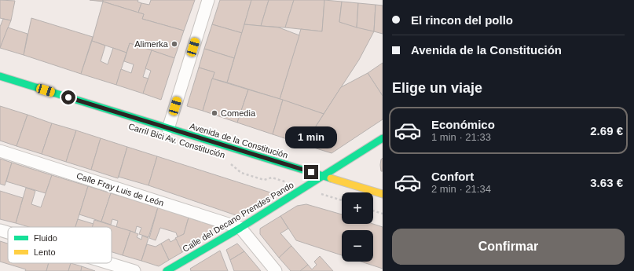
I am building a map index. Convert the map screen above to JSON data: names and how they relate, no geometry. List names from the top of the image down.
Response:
{
  "streets": {
    "main road": ["Avenida de la Constitución", "Calle del Decano Prendes Pando"],
    "street": ["Calle Fray Luis de León"],
    "path": ["Carril Bici Av. Constitución"]
  },
  "crossings": [
    ["Carril Bici Av. Constitución", "Calle del Decano Prendes Pando"],
    ["Avenida de la Constitución", "Calle del Decano Prendes Pando"],
    ["Calle Fray Luis de León", "Calle del Decano Prendes Pando"]
  ],
  "places": ["Alimerka", "Comedia"],
  "legend": ["Fluido", "Lento"],
  "page": {
    "banner": ["El rincon del pollo", "Avenida de la Constitución"],
    "heading": "Elige un viaje",
    "list": [
      {
        "name": "Económico",
        "note": "1 min · 21:33",
        "value": "2.69 €"
      },
      {
        "name": "Confort",
        "note": "2 min · 21:34",
        "value": "3.63 €"
      }
    ],
    "bubble": "1 min",
    "map_buttons": ["+", "−"],
    "buttons": "Confirmar"
  }
}
